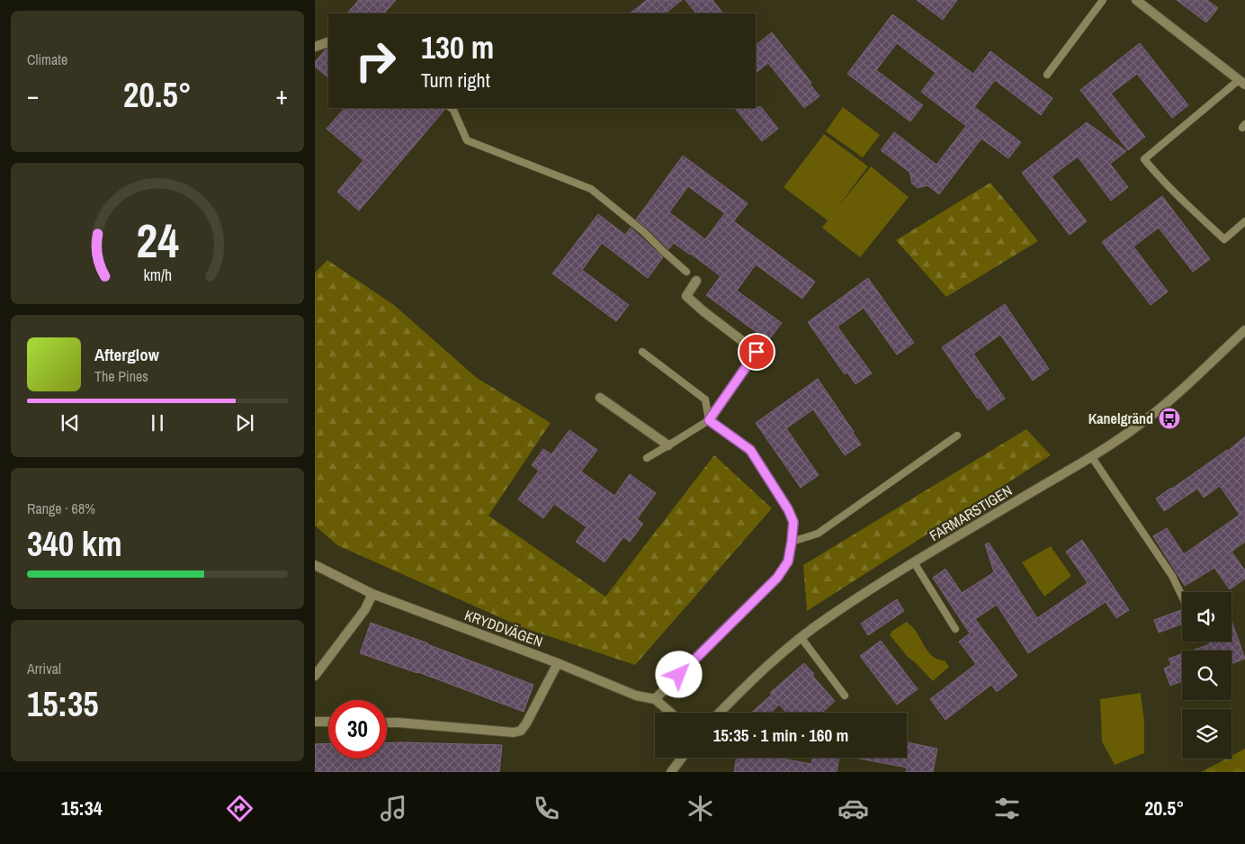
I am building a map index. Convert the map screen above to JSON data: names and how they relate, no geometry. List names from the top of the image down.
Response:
{
  "streets": {
    "street": ["FARMARSTIGEN", "KRYDDVÄGEN"]
  },
  "places": {
    "bus stop": ["Kanelgränd"]
  },
  "page": {
    "tile": [
      "Climate",
      ["Range · 68%", "340 km"],
      ["Arrival", "15:35"]
    ],
    "turn": ["130 m", "Turn right"],
    "heat": ["−", "20.5°", "+"],
    "song": ["Afterglow", "The Pines"],
    "limit": "30",
    "trip": "15:35 · 1 min · 160 m",
    "tabs": ["15:34", "20.5°"],
    "gauge": ["24", "km/h"]
  }
}
